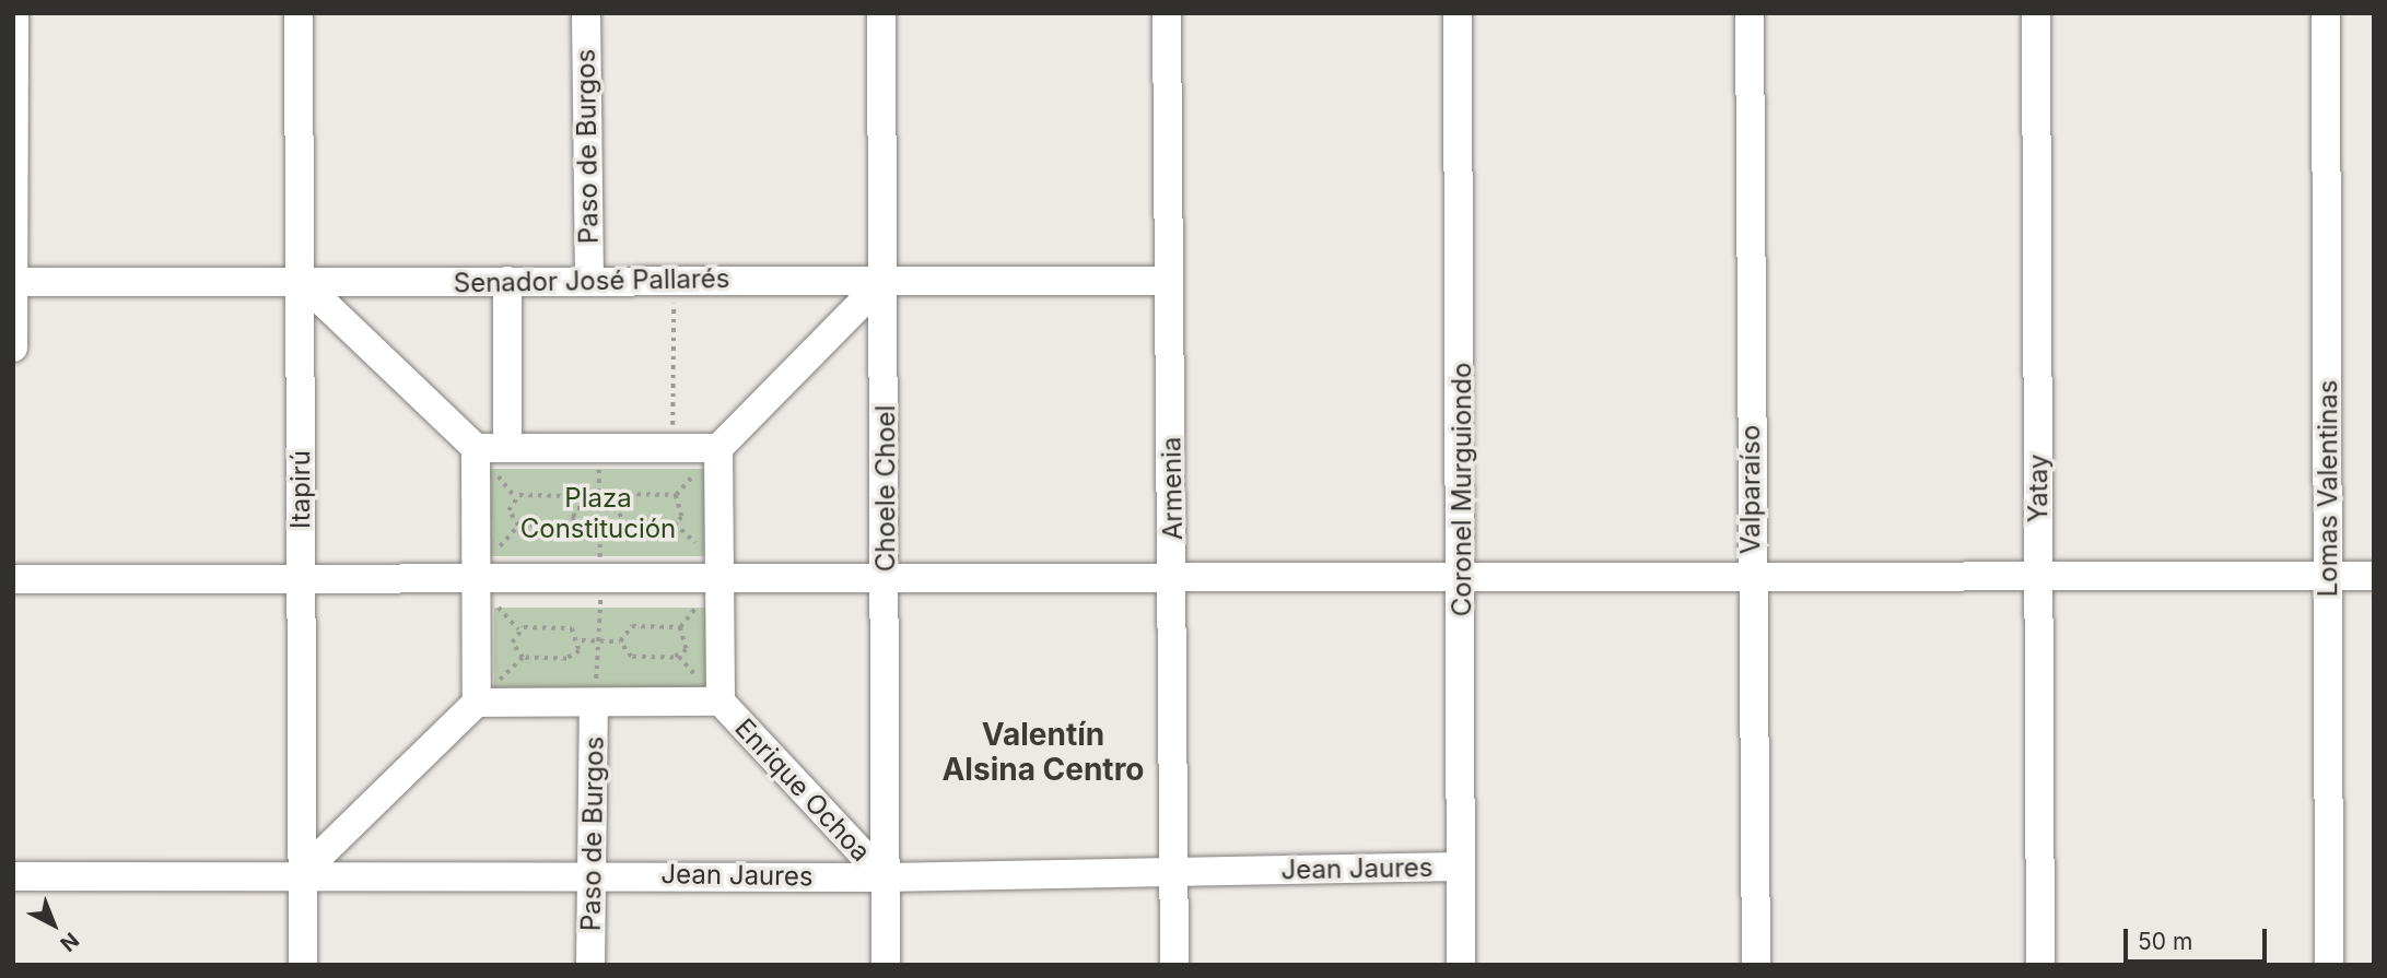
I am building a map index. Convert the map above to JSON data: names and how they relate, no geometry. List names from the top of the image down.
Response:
{
  "streets": {
    "street": [
      "Paso de Burgos",
      "Senador José Pallarés",
      "Choele Choel",
      "Armenia",
      "Yatay",
      "Lomas Valentinas",
      "Itapirú",
      "Coronel Murguiondo",
      "Valparaíso",
      "Enrique Ochoa",
      "Jean Jaures"
    ]
  },
  "crossings": [
    ["Paso de Burgos", "Senador José Pallarés"],
    ["Paso de Burgos", "Jean Jaures"],
    ["Senador José Pallarés", "Choele Choel"],
    ["Senador José Pallarés", "Armenia"],
    ["Senador José Pallarés", "Itapirú"],
    ["Choele Choel", "Enrique Ochoa"],
    ["Choele Choel", "Jean Jaures"],
    ["Armenia", "Jean Jaures"],
    ["Itapirú", "Jean Jaures"],
    ["Coronel Murguiondo", "Jean Jaures"],
    ["Enrique Ochoa", "Jean Jaures"]
  ],
  "districts": ["Valentín Alsina Centro"],
  "parks": ["Plaza Constitución"],
  "scale_bar": "50 m",
  "north": "bottom right"
}
